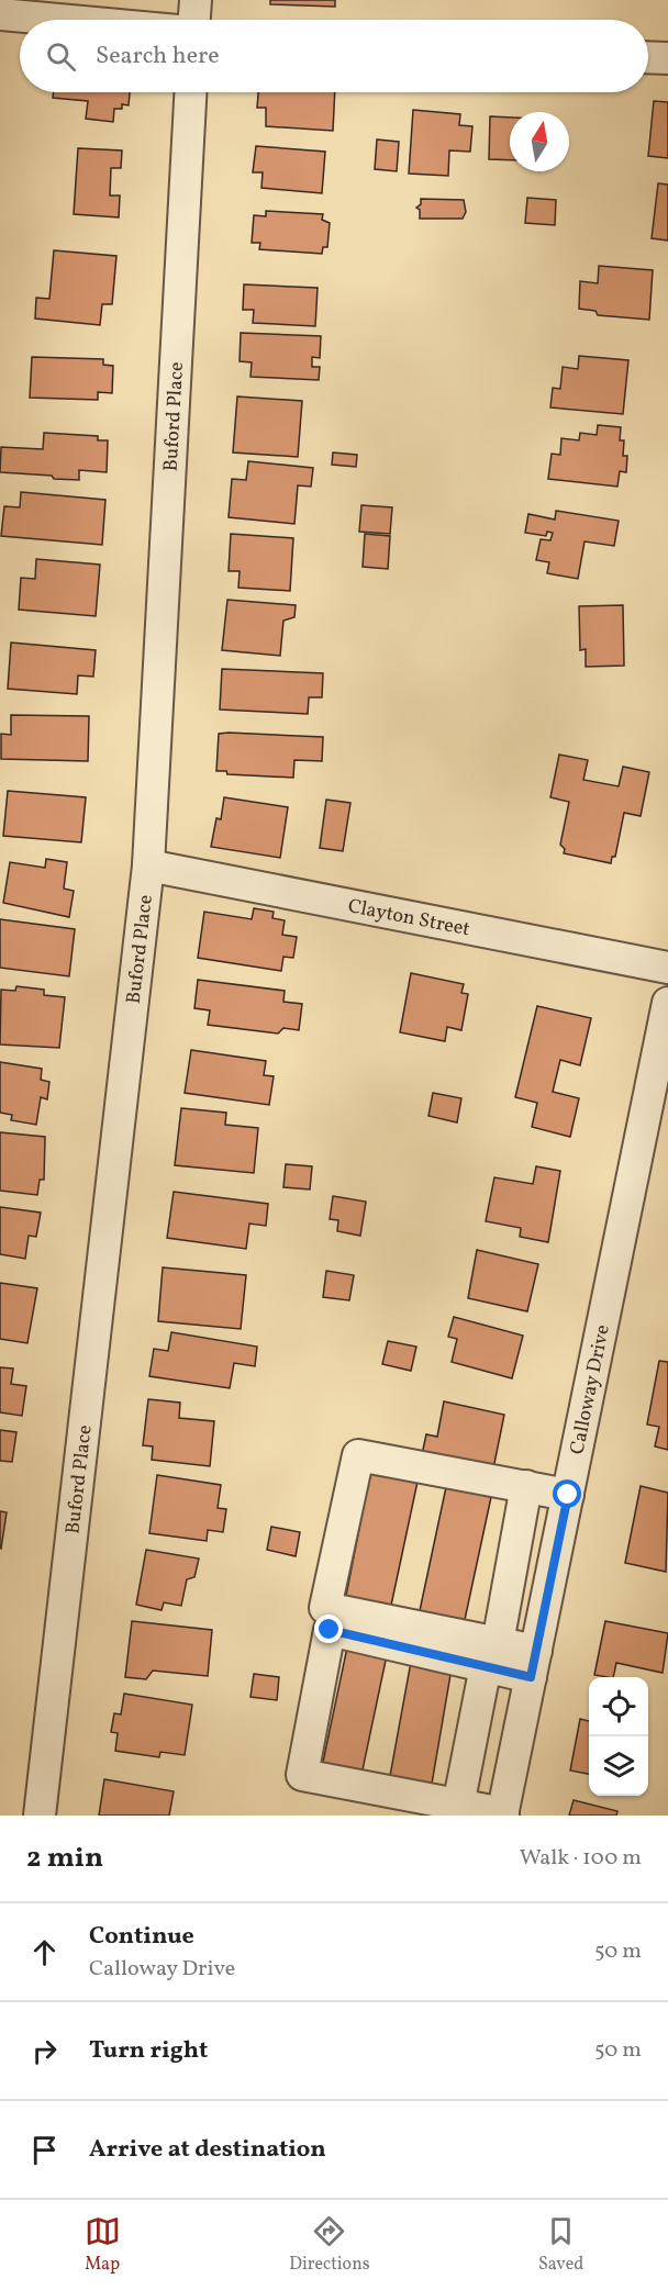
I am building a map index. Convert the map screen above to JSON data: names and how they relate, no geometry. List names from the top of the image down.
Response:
{
  "streets": {
    "street": ["Buford Place", "Clayton Street", "Calloway Drive"]
  },
  "crossings": [
    ["Buford Place", "Clayton Street"]
  ],
  "north": "top",
  "page": {
    "search": "Search here",
    "heading": ["2 min", "Walk · 100 m"],
    "list": [
      ["Continue", "Calloway Drive", "50 m"],
      ["Turn right", "50 m"],
      "Arrive at destination"
    ],
    "nav": ["Map", "Directions", "Saved"]
  }
}
